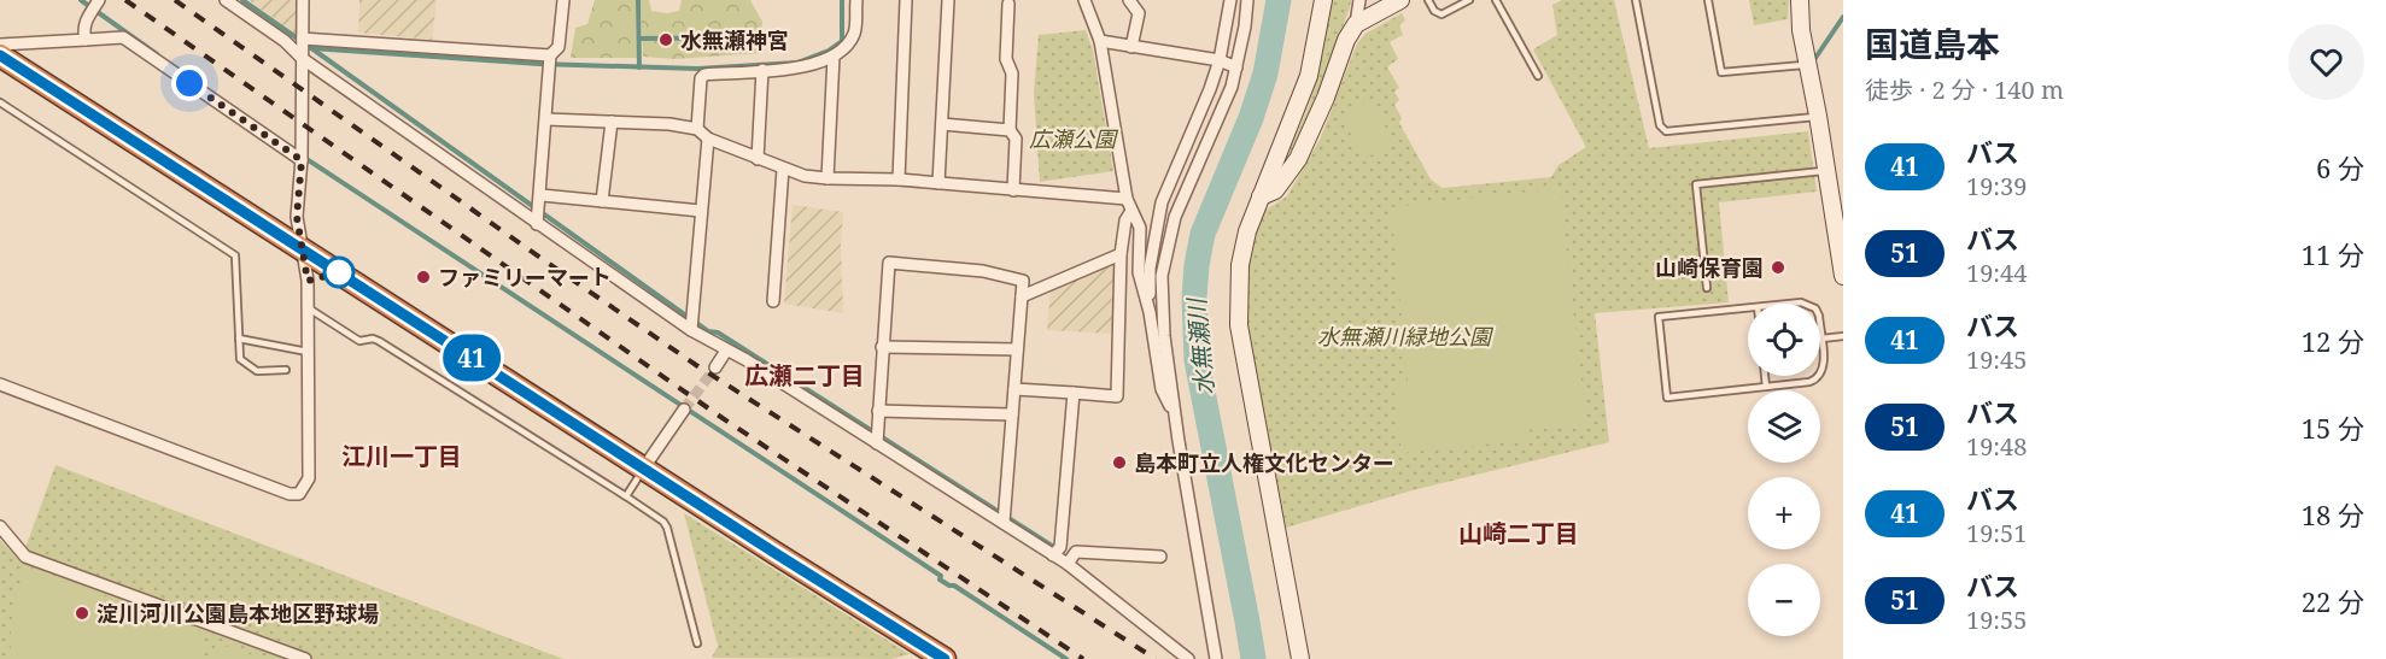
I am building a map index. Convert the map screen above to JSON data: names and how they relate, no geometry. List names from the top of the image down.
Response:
{
  "districts": ["広瀬二丁目", "江川一丁目", "山崎二丁目"],
  "water": ["水無瀬川"],
  "parks": ["広瀬公園", "水無瀬川緑地公園"],
  "places": [
    "水無瀬神宮",
    "山崎保育園",
    "ファミリーマート",
    "島本町立人権文化センター",
    "淀川河川公園島本地区野球場"
  ],
  "lines": ["bus line 41"],
  "page": {
    "on_map": "41",
    "heading": ["国道島本", "徒歩 · 2 分 · 140 m"],
    "list": [
      {
        "mark": "41",
        "name": "バス",
        "note": "19:39",
        "value": "6 分"
      },
      {
        "mark": "51",
        "name": "バス",
        "note": "19:44",
        "value": "11 分"
      },
      {
        "mark": "41",
        "name": "バス",
        "note": "19:45",
        "value": "12 分"
      },
      {
        "mark": "51",
        "name": "バス",
        "note": "19:48",
        "value": "15 分"
      },
      {
        "mark": "41",
        "name": "バス",
        "note": "19:51",
        "value": "18 分"
      },
      {
        "mark": "51",
        "name": "バス",
        "note": "19:55",
        "value": "22 分"
      }
    ],
    "map_buttons": ["+", "−"]
  }
}
